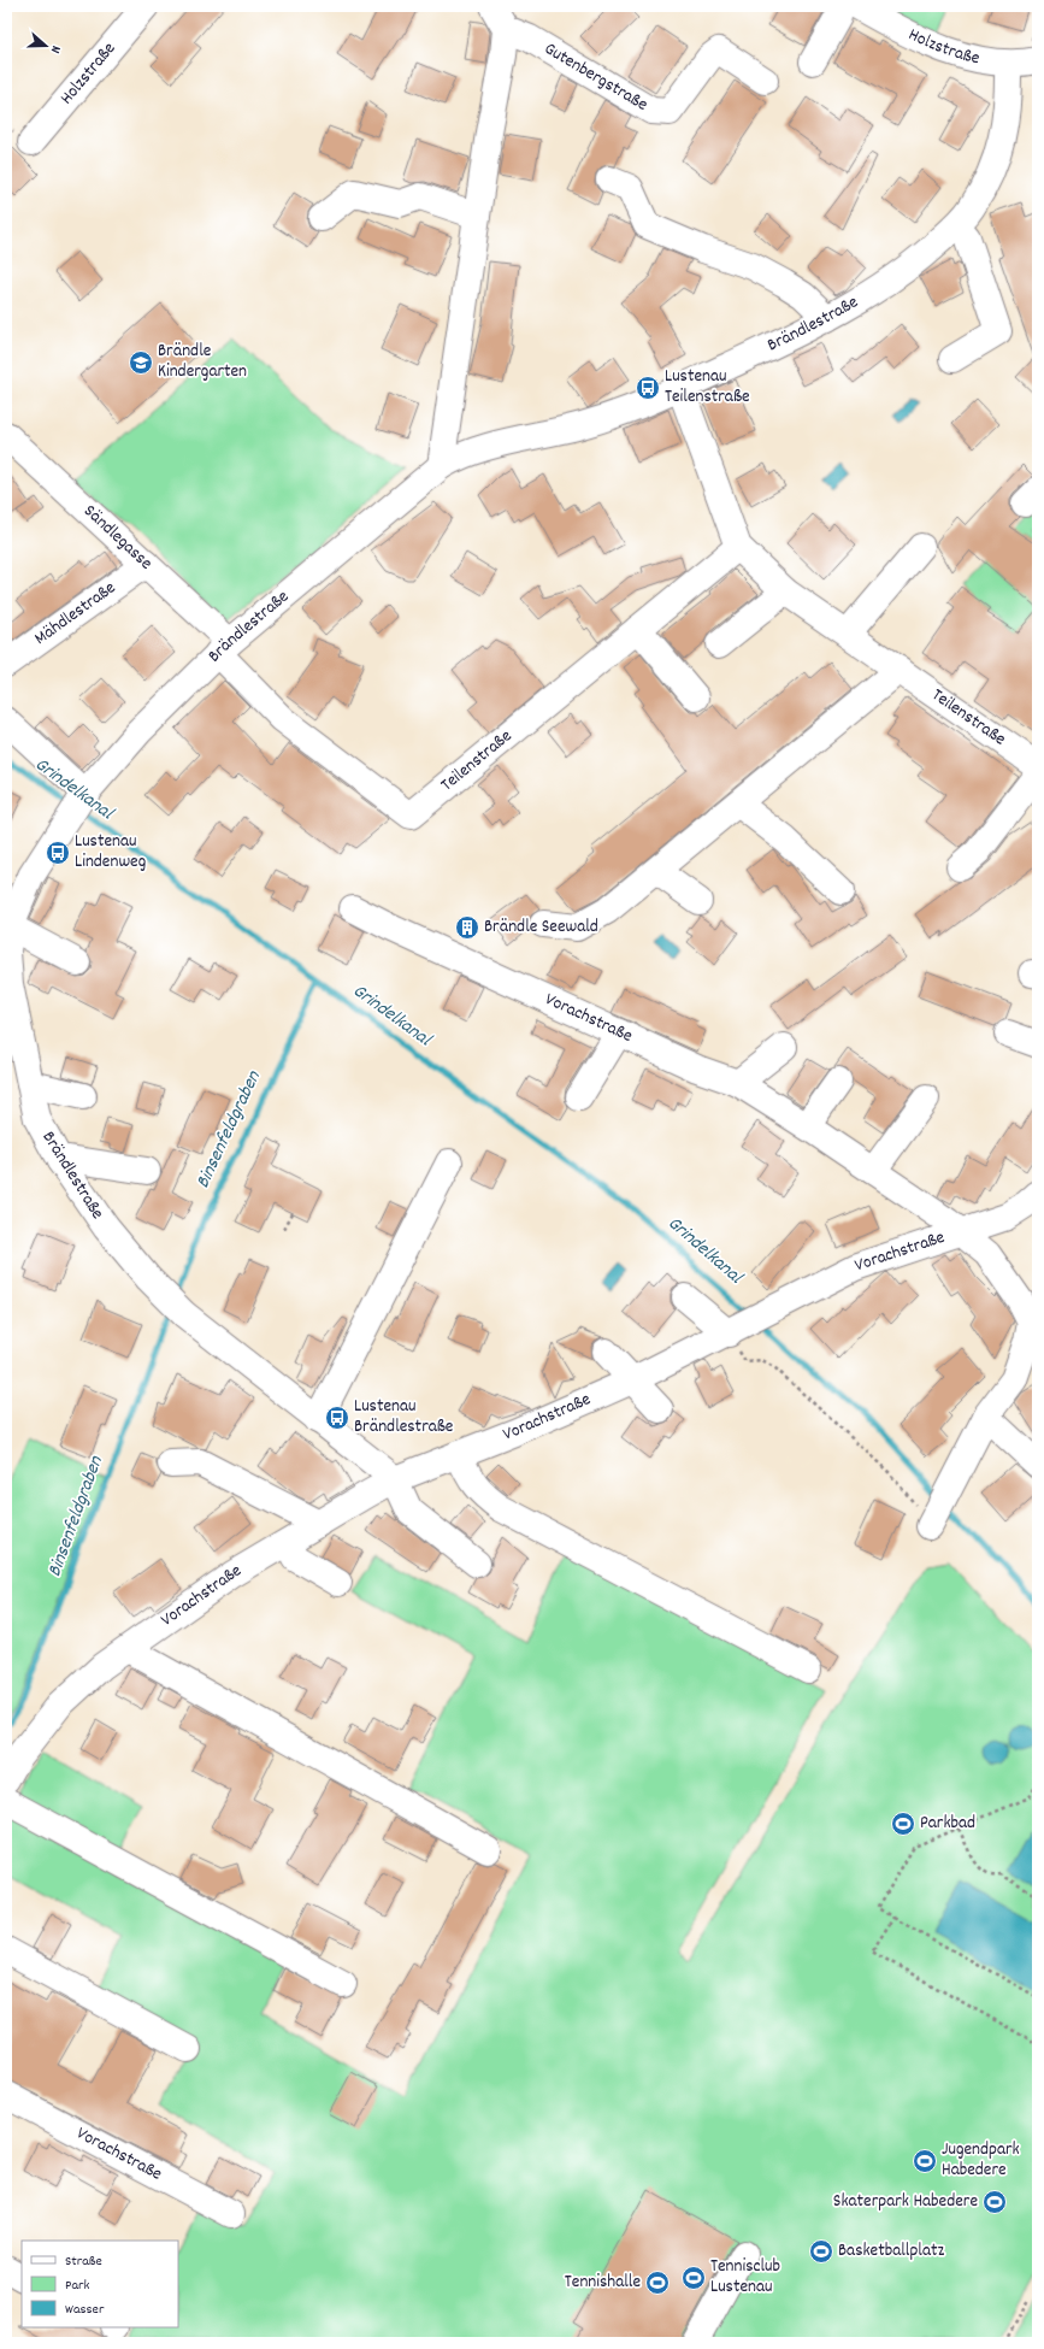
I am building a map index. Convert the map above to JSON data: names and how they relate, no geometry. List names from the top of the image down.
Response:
{
  "streets": {
    "street": [
      "Holzstraße",
      "Gutenbergstraße",
      "Brändlestraße",
      "Sändlegasse",
      "Mähdlestraße",
      "Teilenstraße",
      "Vorachstraße"
    ]
  },
  "crossings": [
    ["Holzstraße", "Brändlestraße"],
    ["Brändlestraße", "Sändlegasse"],
    ["Brändlestraße", "Teilenstraße"],
    ["Brändlestraße", "Vorachstraße"],
    ["Sändlegasse", "Mähdlestraße"],
    ["Sändlegasse", "Teilenstraße"]
  ],
  "water": ["Grindelkanal", "Binsenfeldgraben"],
  "places": {
    "school or university": ["Brändle Kindergarten"],
    "bus stop": ["Lustenau Teilenstraße", "Lustenau Lindenweg", "Lustenau Brändlestraße"],
    "building": ["Brändle Seewald"],
    "sports": [
      "Parkbad",
      "Jugendpark Habedere",
      "Skaterpark Habedere",
      "Basketballplatz",
      "Tennisclub Lustenau",
      "Tennishalle"
    ]
  },
  "legend": ["Straße", "Park", "Wasser"],
  "north": "right"
}
